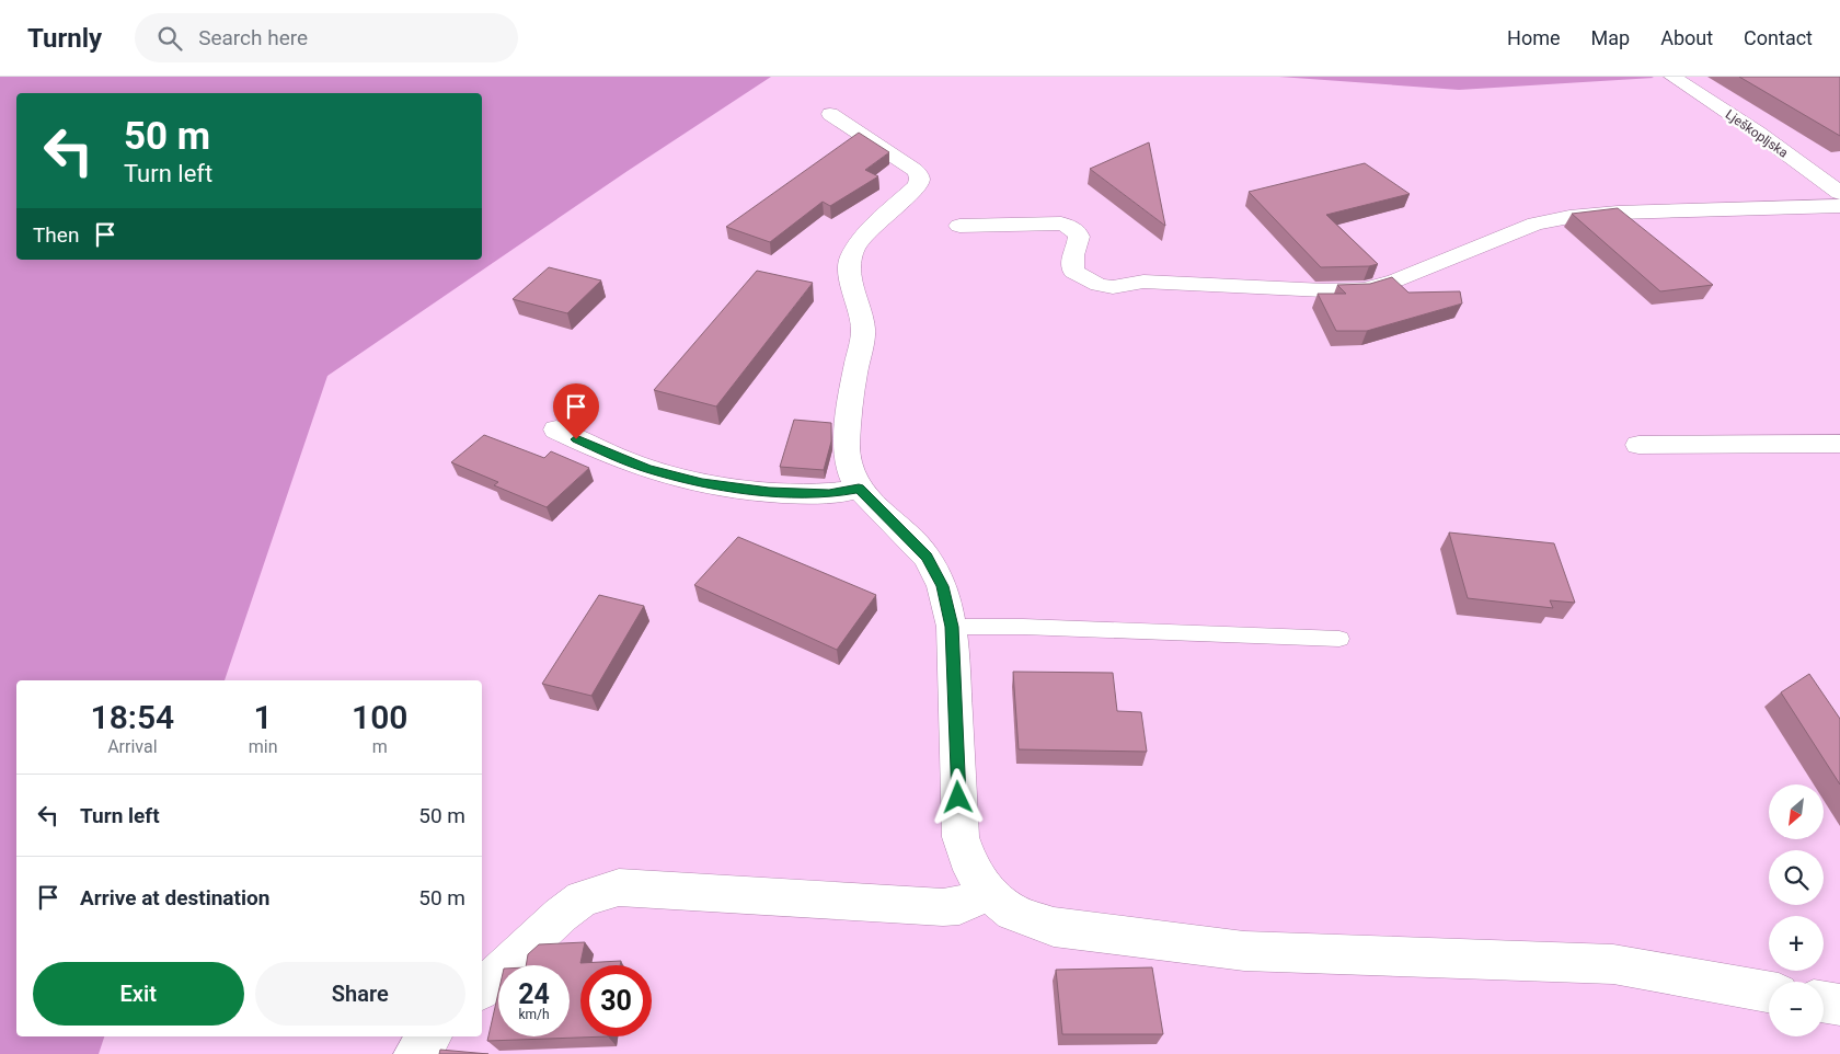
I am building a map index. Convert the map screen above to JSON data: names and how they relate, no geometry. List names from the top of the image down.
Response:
{
  "streets": {
    "street": ["Lješkopljska"]
  },
  "north": "bottom left",
  "page": {
    "header": "Turnly",
    "search": "Search here",
    "nav": [
      "Home",
      "Map",
      "About",
      "Contact"
    ],
    "turn": ["50 m", "Turn left"],
    "then": "Then",
    "eta": [
      "18:54",
      "Arrival",
      "1",
      "min",
      "100",
      "m"
    ],
    "list": [
      {
        "name": "Turn left",
        "value": "50 m"
      },
      {
        "name": "Arrive at destination",
        "value": "50 m"
      }
    ],
    "map_buttons": ["+", "−"],
    "buttons": ["Exit", "Share"],
    "speed": "24 km/h",
    "limit": "30"
  }
}
